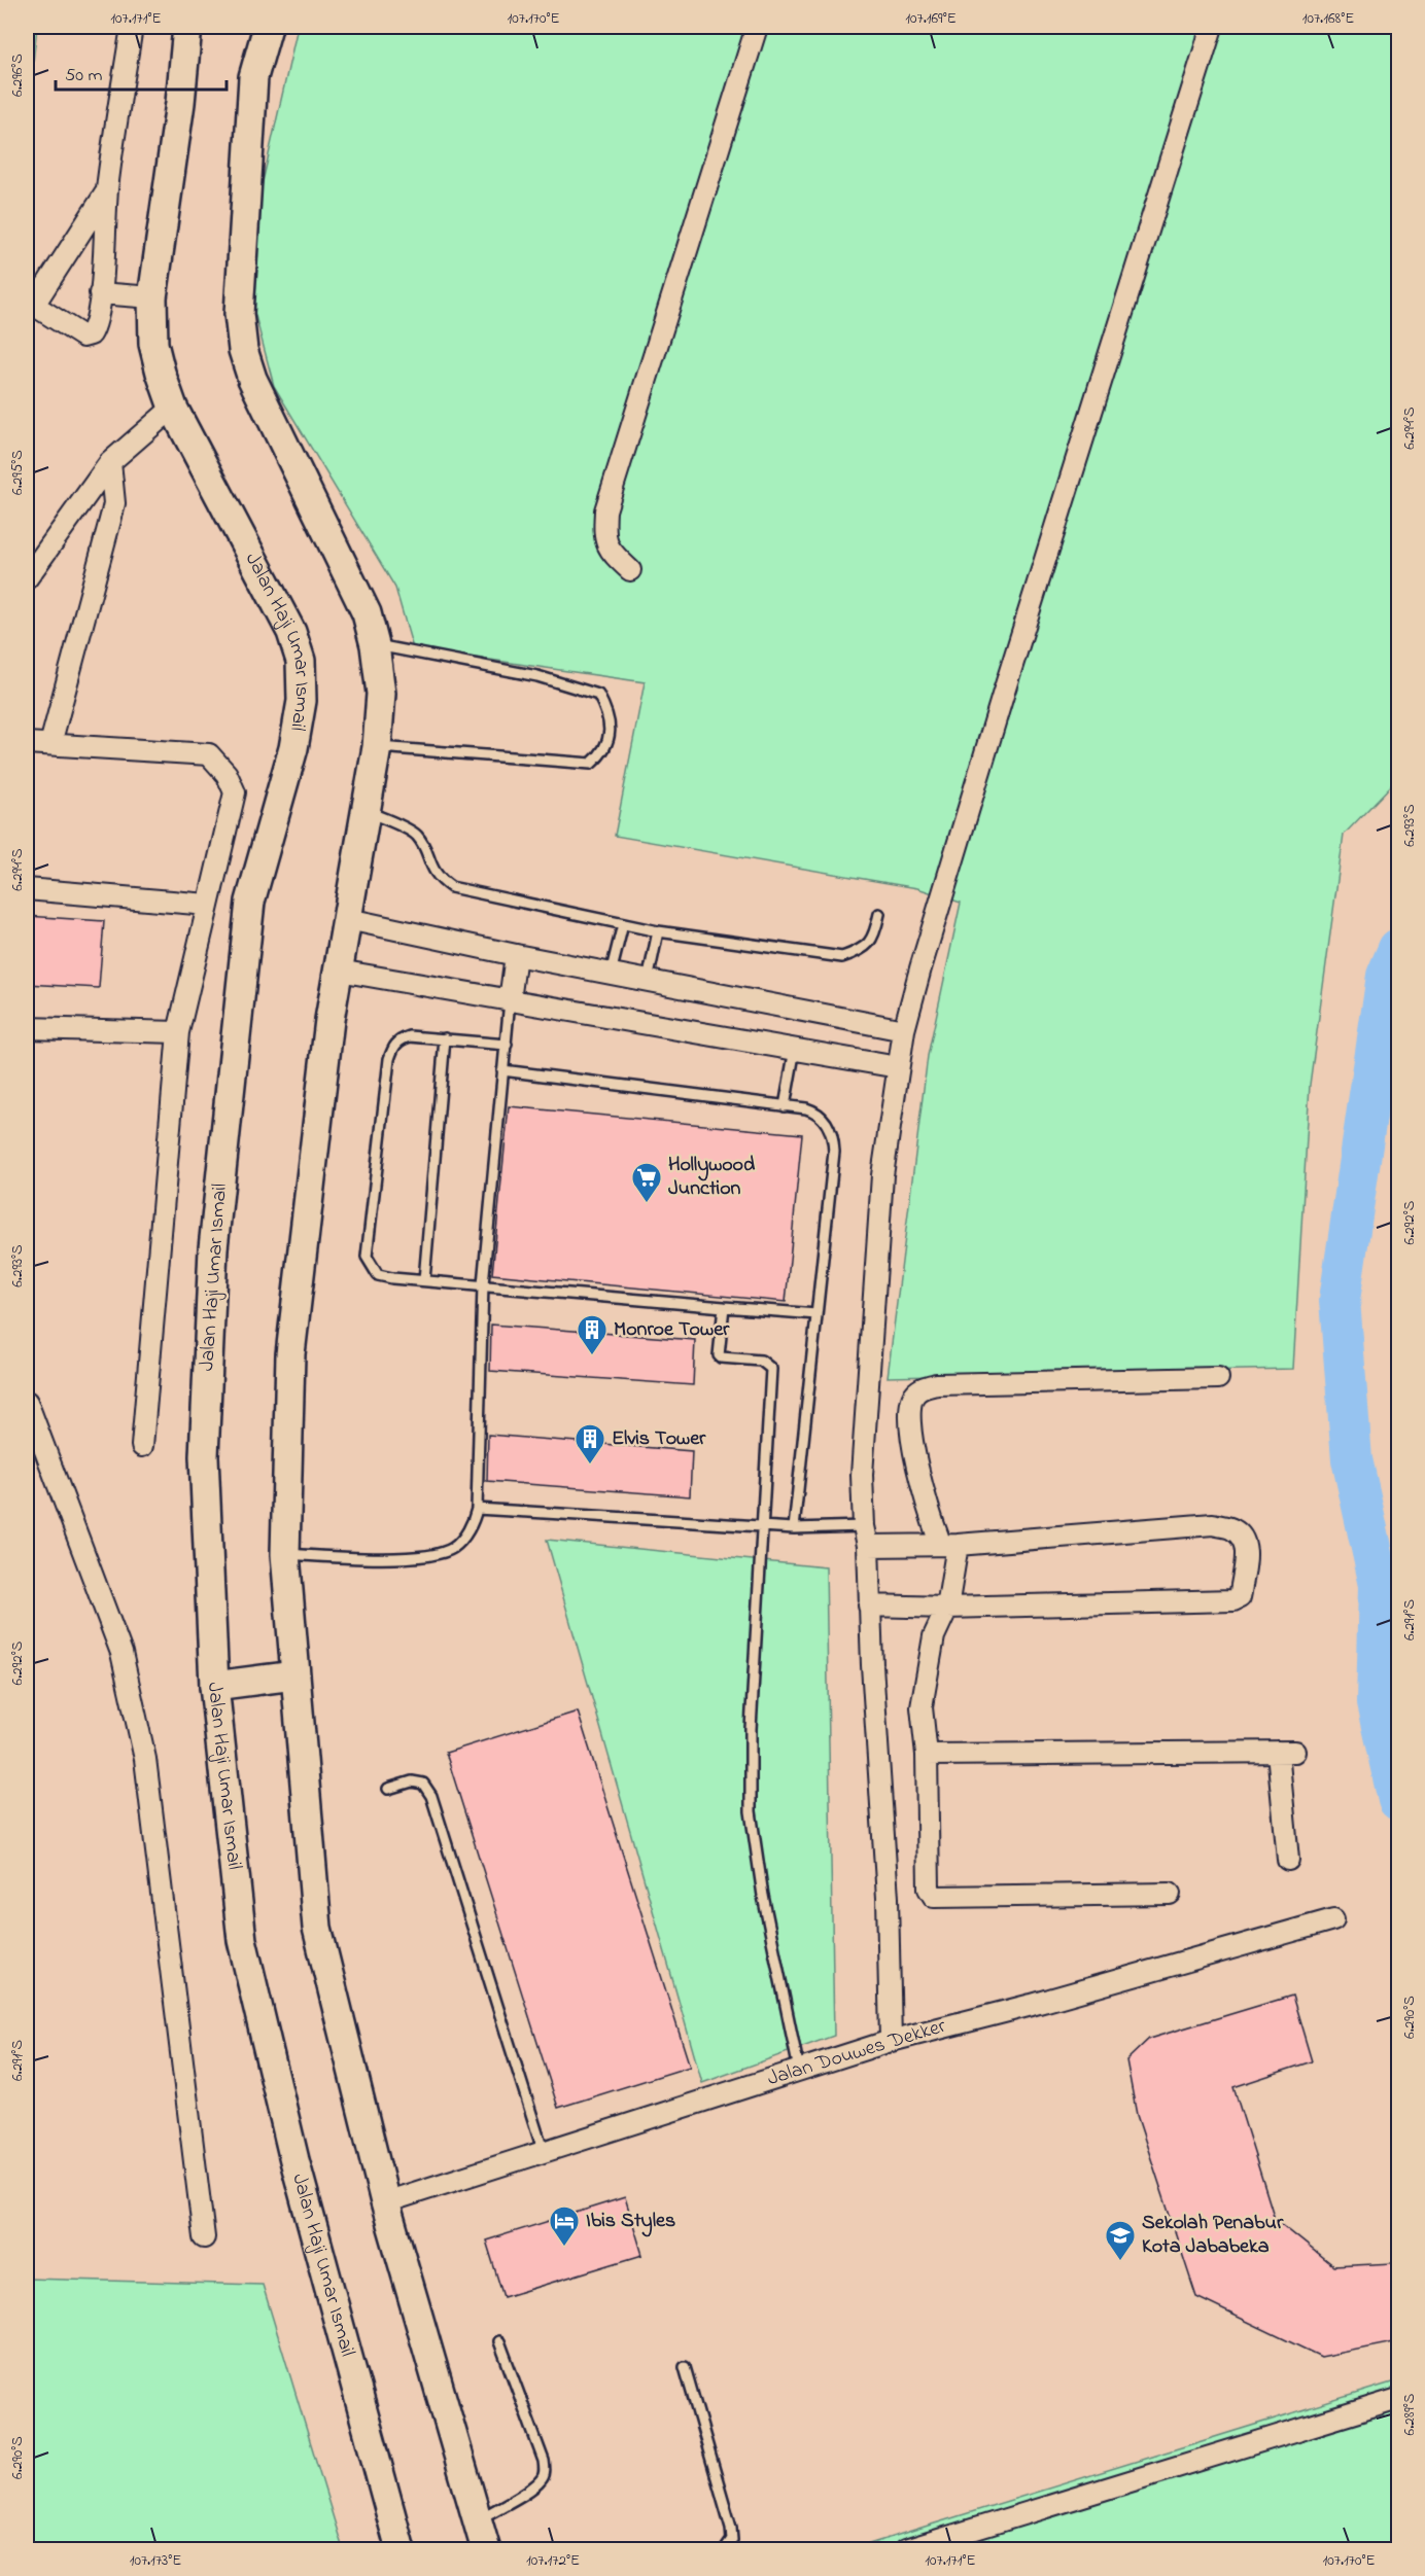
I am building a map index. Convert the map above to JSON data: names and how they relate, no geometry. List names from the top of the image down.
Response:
{
  "streets": {
    "main road": ["Jalan Haji Umar Ismail"],
    "street": ["Jalan Douwes Dekker"]
  },
  "places": {
    "supermarket": ["Hollywood Junction"],
    "building": ["Monroe Tower", "Elvis Tower"],
    "hotel": ["Ibis Styles"],
    "school or university": ["Sekolah Penabur Kota Jababeka"]
  },
  "scale_bar": "50 m",
  "coordinates": [
    "107.171°E",
    "107.170°E",
    "107.169°E",
    "107.168°E",
    "6.296°S",
    "6.294°S",
    "6.295°S",
    "6.293°S",
    "6.292°S",
    "6.291°S",
    "6.290°S",
    "6.289°S",
    "107.173°E",
    "107.172°E"
  ]
}
